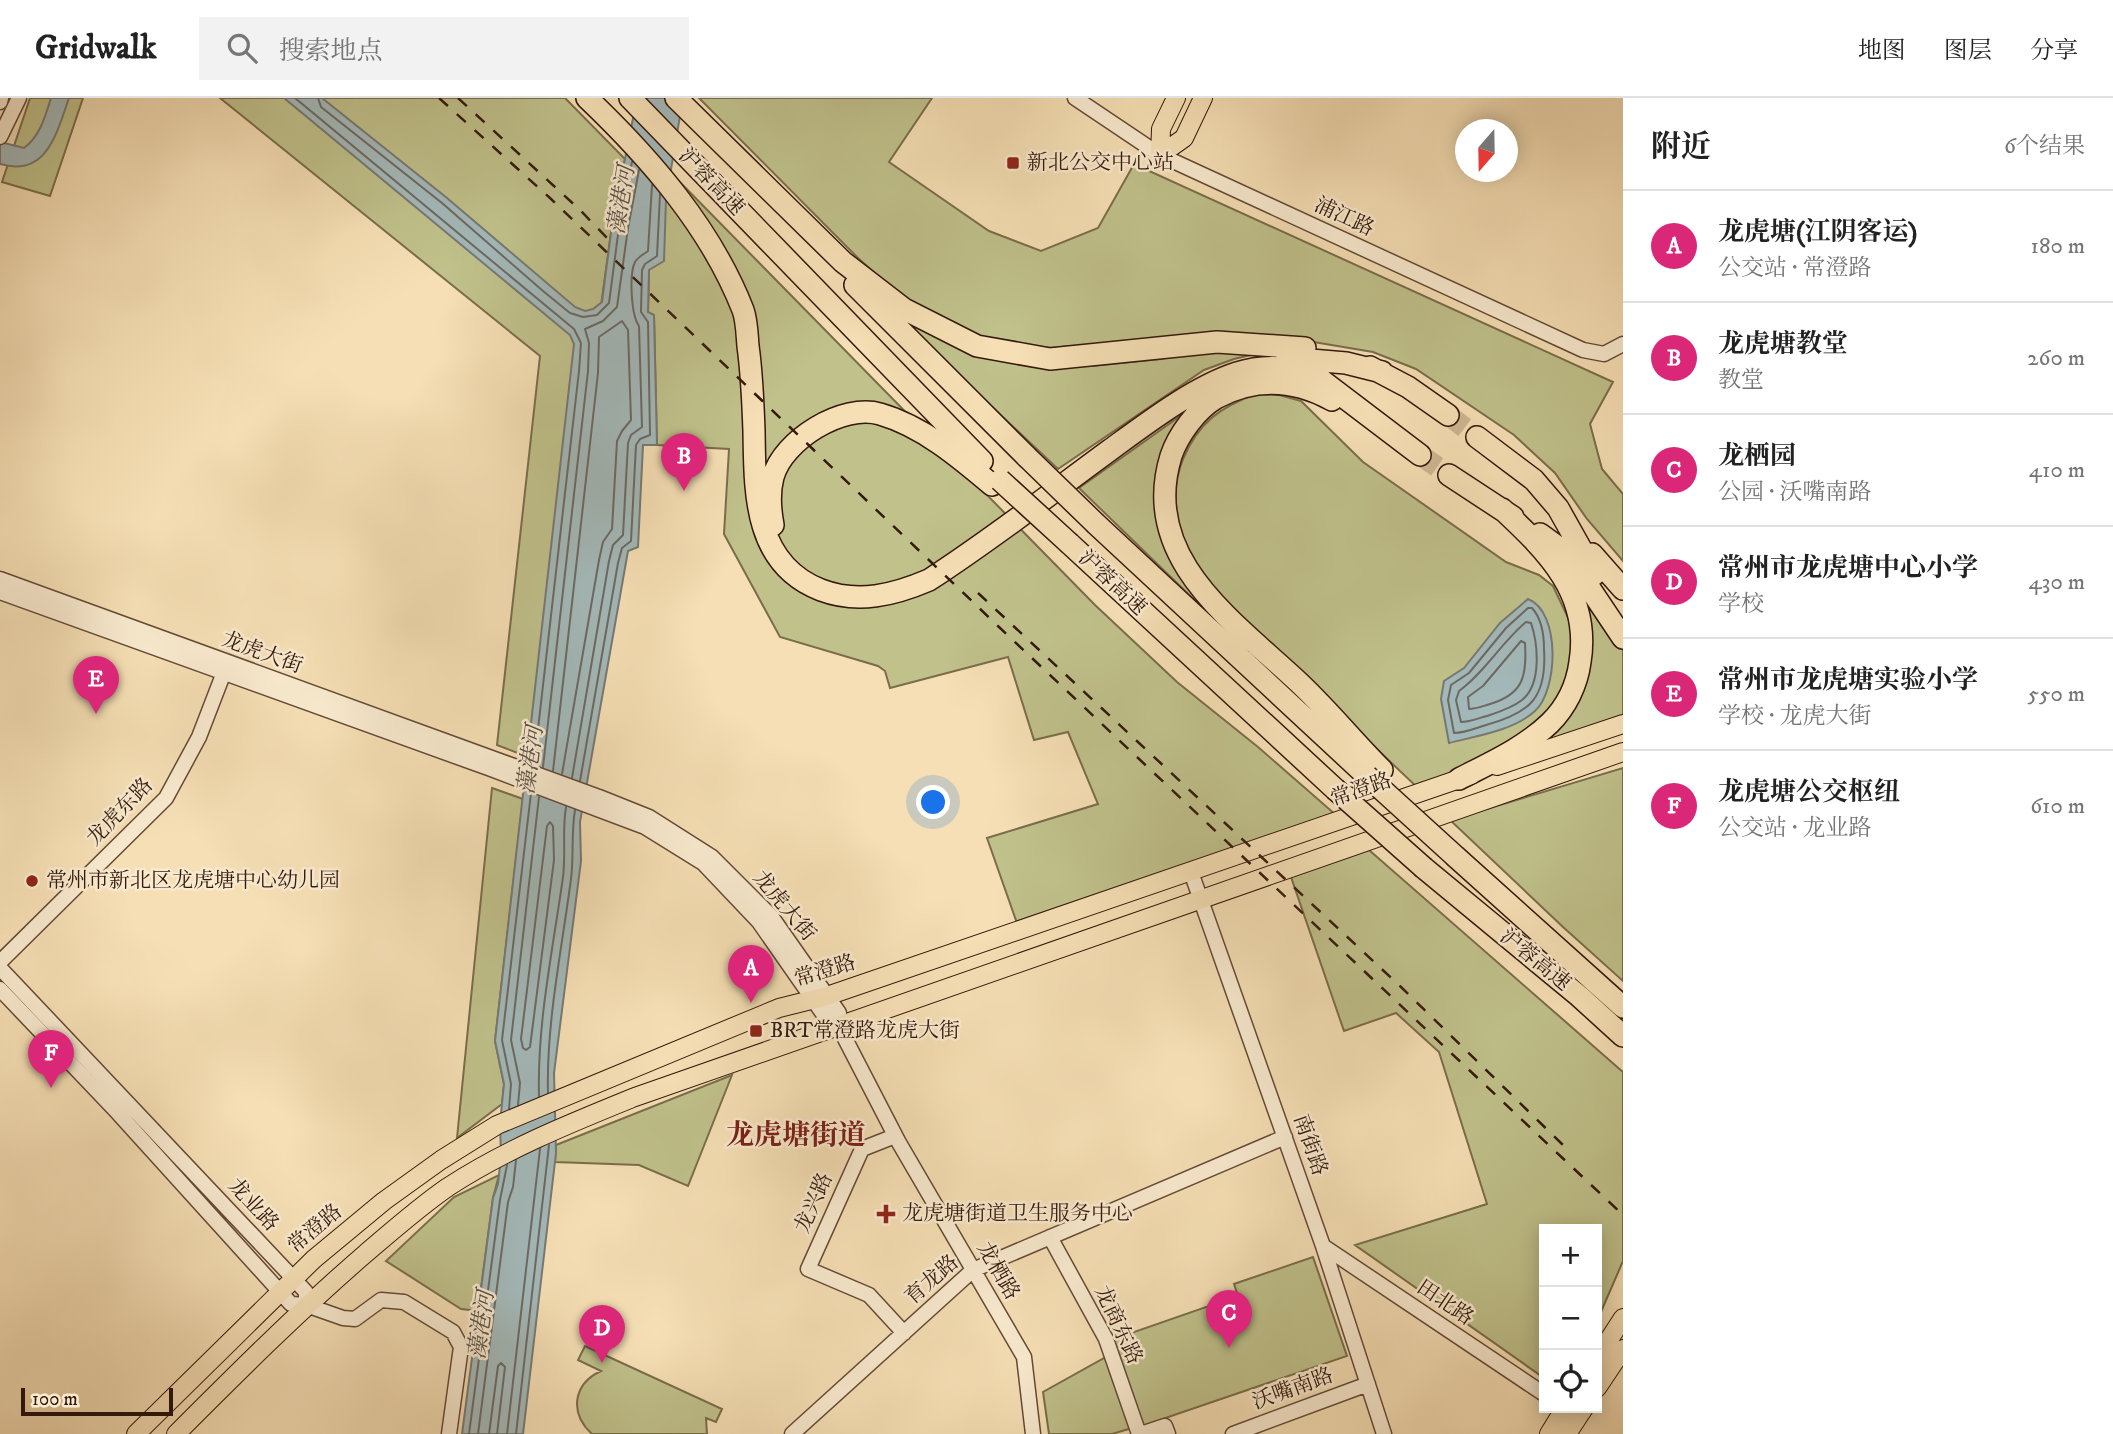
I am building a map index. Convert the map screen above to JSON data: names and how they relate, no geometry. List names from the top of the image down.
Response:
{
  "streets": {
    "highway": ["沪蓉高速"],
    "main road": ["常澄路"],
    "street": [
      "浦江路",
      "龙虎大街",
      "龙虎东路",
      "南街路",
      "龙兴路",
      "龙业路",
      "龙栖路",
      "育龙路",
      "田北路",
      "龙商东路",
      "沃嘴南路"
    ]
  },
  "crossings": [
    ["龙虎大街", "常澄路"],
    ["龙虎大街", "龙虎东路"],
    ["龙虎大街", "龙栖路"],
    ["常澄路", "南街路"],
    ["常澄路", "龙业路"],
    ["南街路", "育龙路"],
    ["南街路", "田北路"],
    ["南街路", "沃嘴南路"],
    ["龙兴路", "龙栖路"],
    ["龙兴路", "育龙路"],
    ["龙栖路", "育龙路"],
    ["育龙路", "龙商东路"]
  ],
  "districts": ["龙虎塘街道"],
  "water": ["藻港河"],
  "places": {
    "transit": ["新北公交中心站", "BRT常澄路龙虎大街"],
    "other": ["常州市新北区龙虎塘中心幼儿园"],
    "health": ["龙虎塘街道卫生服务中心"]
  },
  "scale_bar": "100 m",
  "north": "bottom",
  "page": {
    "header": "Gridwalk",
    "search": "搜索地点",
    "nav": ["地图", "图层", "分享"],
    "heading": ["附近", "6个结果"],
    "list": [
      {
        "mark": "A",
        "name": "龙虎塘(江阴客运)",
        "note": "公交站 · 常澄路",
        "value": "180 m"
      },
      {
        "mark": "B",
        "name": "龙虎塘教堂",
        "note": "教堂",
        "value": "260 m"
      },
      {
        "mark": "C",
        "name": "龙栖园",
        "note": "公园 · 沃嘴南路",
        "value": "410 m"
      },
      {
        "mark": "D",
        "name": "常州市龙虎塘中心小学",
        "note": "学校",
        "value": "430 m"
      },
      {
        "mark": "E",
        "name": "常州市龙虎塘实验小学",
        "note": "学校 · 龙虎大街",
        "value": "550 m"
      },
      {
        "mark": "F",
        "name": "龙虎塘公交枢纽",
        "note": "公交站 · 龙业路",
        "value": "610 m"
      }
    ],
    "pins": [
      "B",
      "E",
      "A",
      "F",
      "C",
      "D"
    ],
    "map_buttons": ["+", "−"],
    "scale": "100 m"
  }
}
